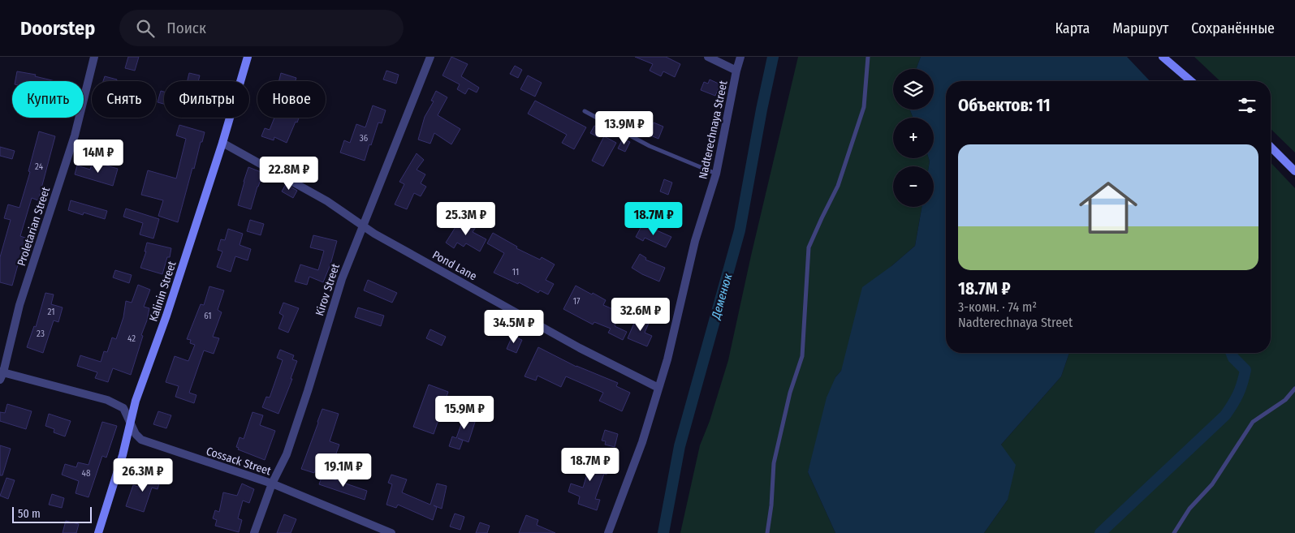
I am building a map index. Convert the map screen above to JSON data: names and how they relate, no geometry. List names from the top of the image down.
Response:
{
  "streets": {
    "street": [
      "Nadterechnaya Street",
      "Proletarian Street",
      "Pond Lane",
      "Kirov Street",
      "Kalinin Street",
      "Cossack Street"
    ]
  },
  "crossings": [
    ["Nadterechnaya Street", "Pond Lane"],
    ["Proletarian Street", "Cossack Street"],
    ["Pond Lane", "Kirov Street"],
    ["Pond Lane", "Kalinin Street"],
    ["Kirov Street", "Cossack Street"],
    ["Kalinin Street", "Cossack Street"]
  ],
  "water": ["Деменюк"],
  "house_numbers": [
    "36",
    "24",
    "11",
    "17",
    "21",
    "61",
    "23",
    "42",
    "48"
  ],
  "scale_bar": "50 m",
  "page": {
    "header": "Doorstep",
    "search": "Поиск",
    "nav": ["Карта", "Маршрут", "Сохранённые"],
    "map_buttons": ["+", "−"],
    "chip": [
      "Купить",
      "Снять",
      "Фильтры",
      "Новое"
    ],
    "heading": "Объектов: 11",
    "price": [
      "13.9M ₽",
      "14M ₽",
      "22.8M ₽",
      "25.3M ₽",
      "18.7M ₽",
      "32.6M ₽",
      "34.5M ₽",
      "15.9M ₽",
      "18.7M ₽",
      "19.1M ₽",
      "26.3M ₽"
    ],
    "list": [
      {
        "name": "18.7M ₽",
        "note": "3-комн. · 74 m² · Nadterechnaya Street"
      }
    ],
    "scale": "50 m"
  }
}
